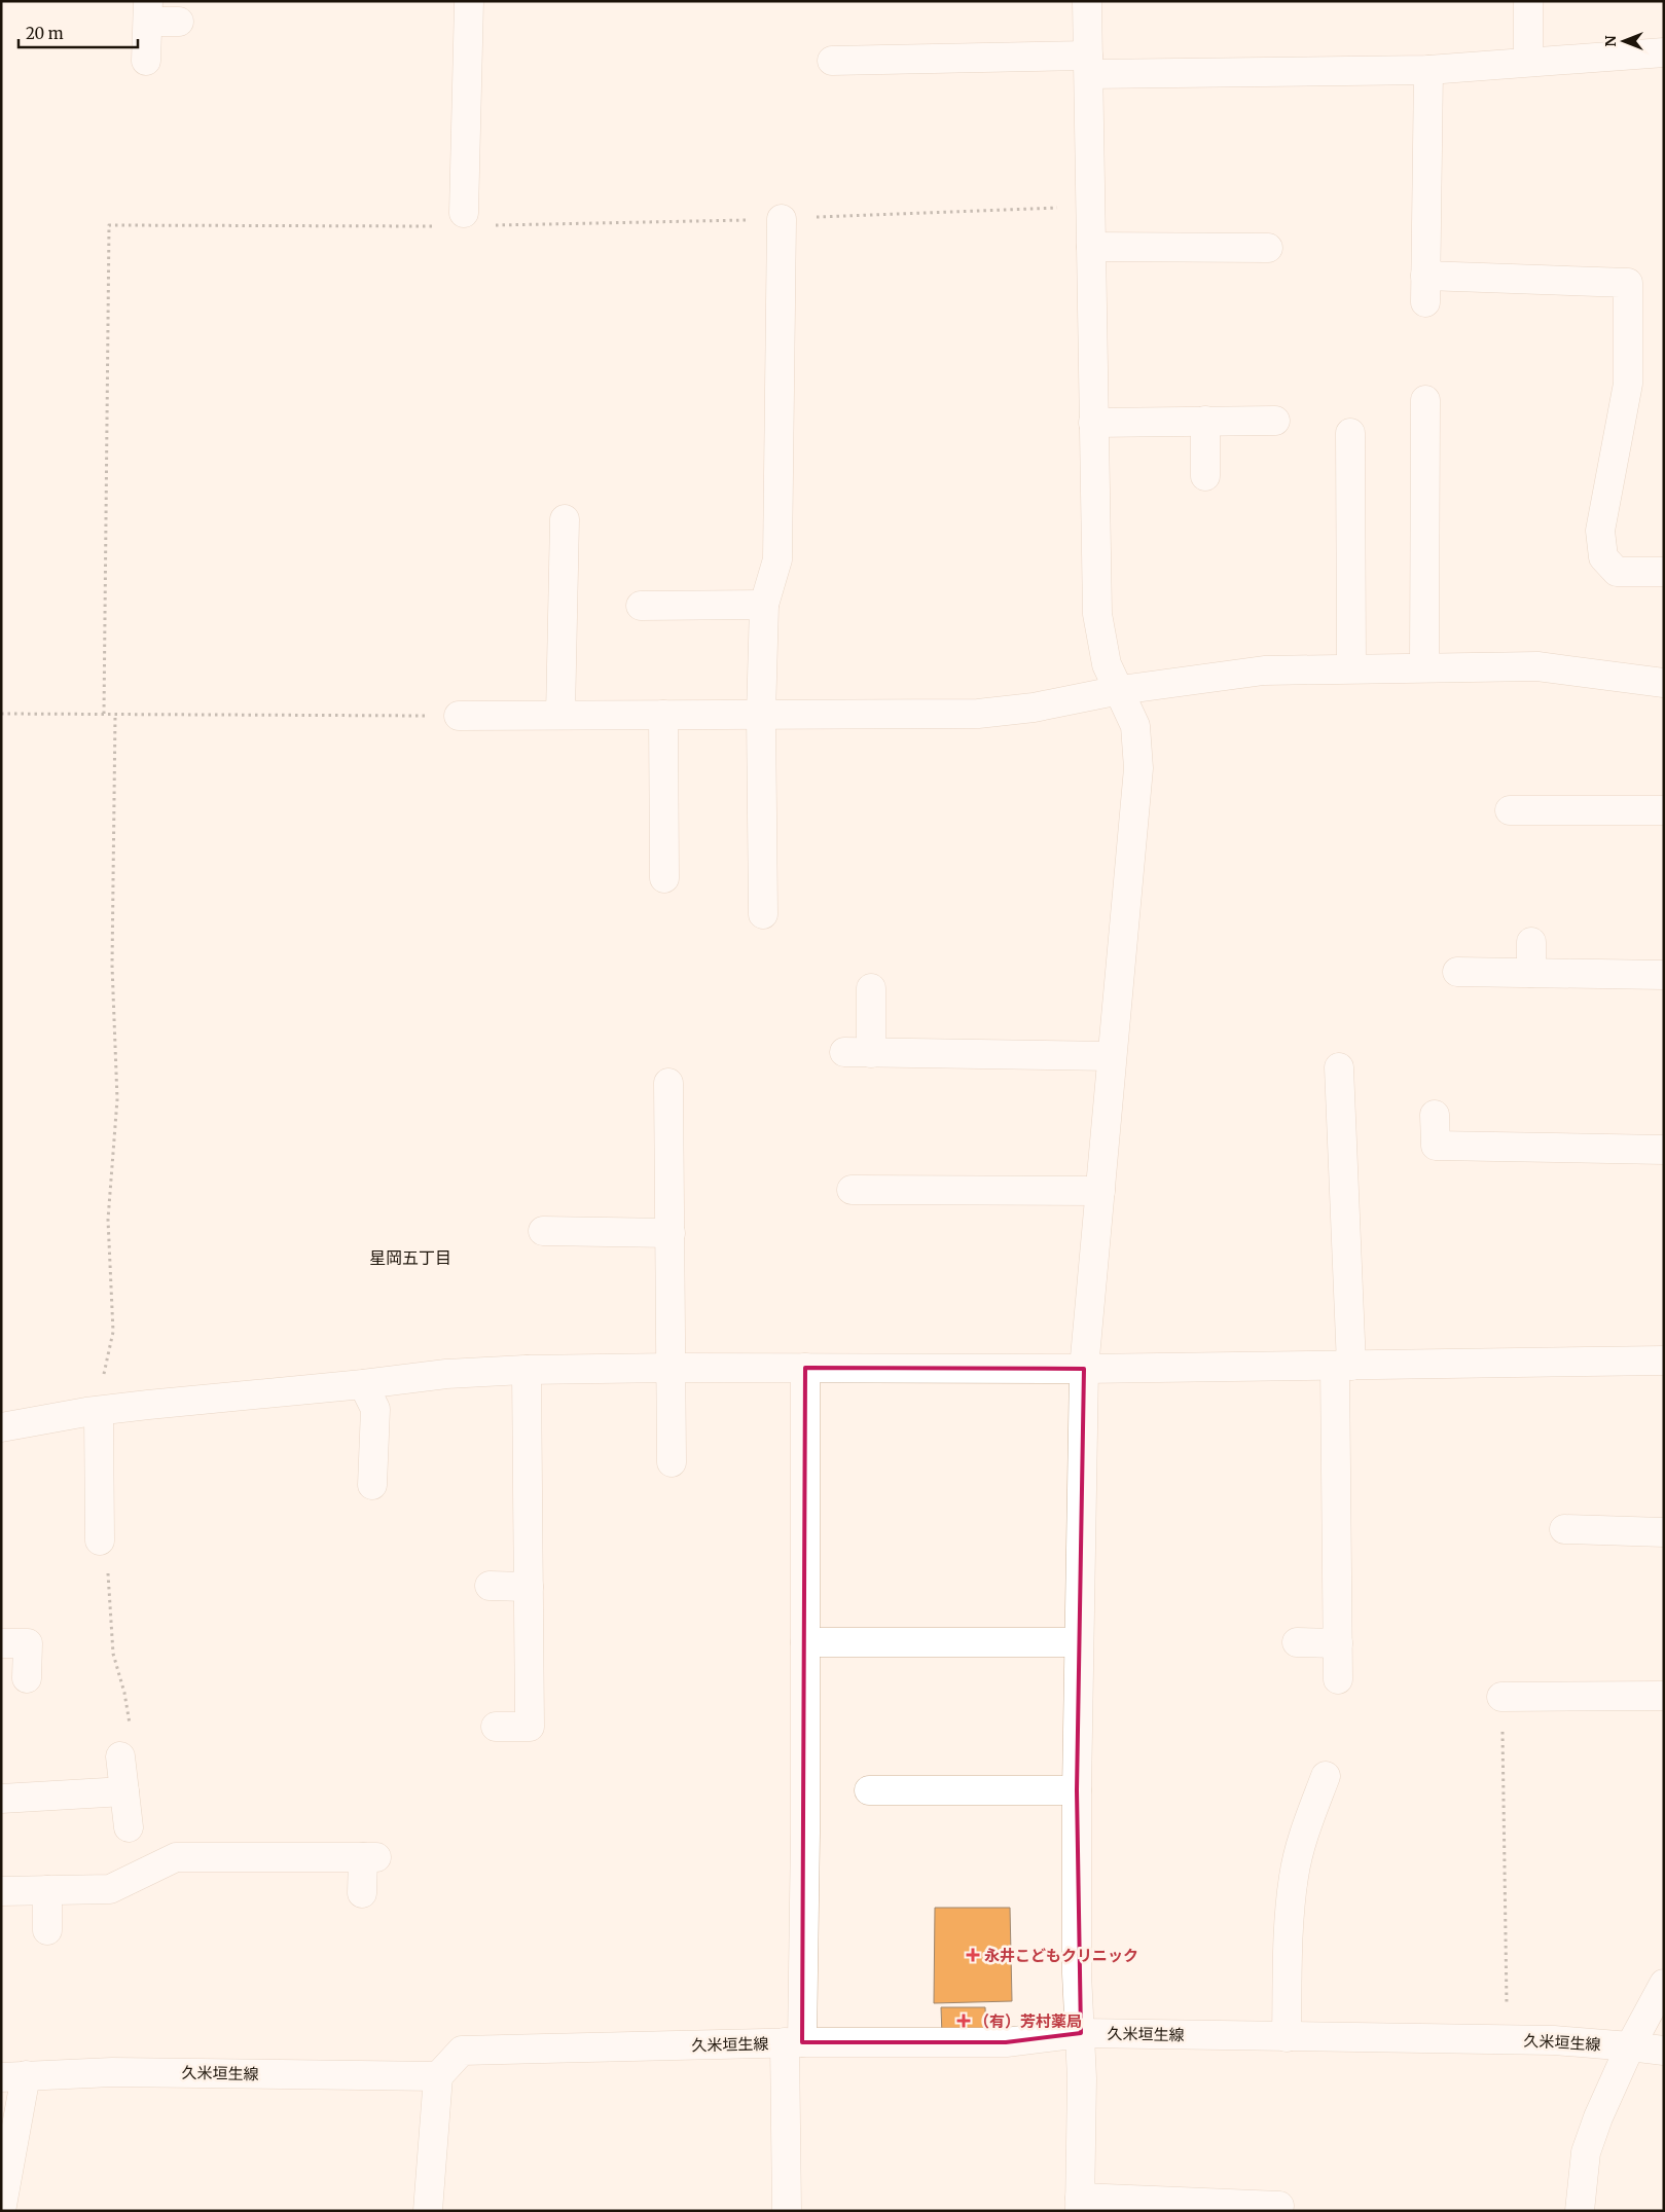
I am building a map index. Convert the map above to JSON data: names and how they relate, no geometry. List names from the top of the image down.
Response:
{
  "streets": {
    "street": ["久米垣生線"]
  },
  "districts": ["星岡五丁目"],
  "places": {
    "health": ["永井こどもクリニック", "（有）芳村薬局"]
  },
  "scale_bar": "20 m",
  "north": "left"
}
